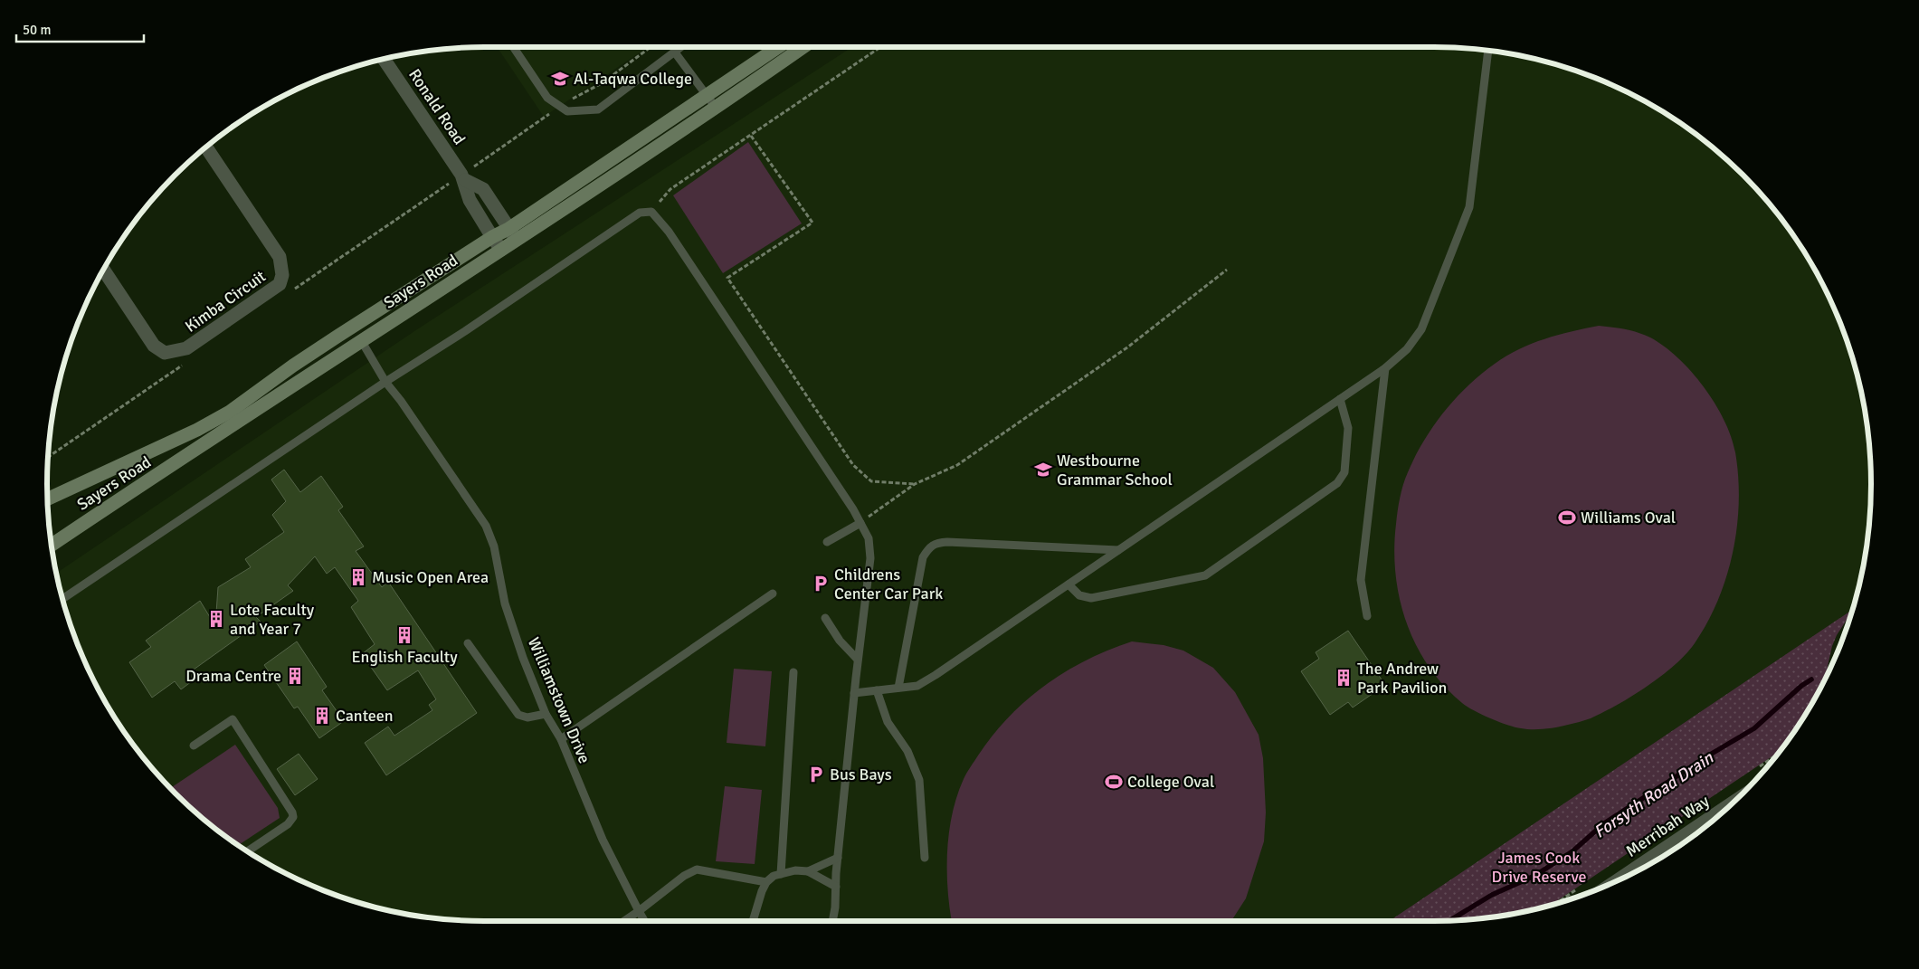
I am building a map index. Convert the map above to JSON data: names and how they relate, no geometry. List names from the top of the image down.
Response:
{
  "streets": {
    "main road": ["Sayers Road"],
    "street": ["Ronald Road", "Kimba Circuit", "Merribah Way"],
    "lane": ["Williamstown Drive"]
  },
  "crossings": [
    ["Ronald Road", "Sayers Road"],
    ["Sayers Road", "Williamstown Drive"]
  ],
  "water": ["Forsyth Road Drain"],
  "parks": ["James Cook Drive Reserve"],
  "places": {
    "school or university": ["Al-Taqwa College", "Westbourne Grammar School"],
    "sports": ["Williams Oval", "College Oval"],
    "building": [
      "Music Open Area",
      "Lote Faculty and Year 7",
      "English Faculty",
      "Drama Centre",
      "The Andrew Park Pavilion",
      "Canteen"
    ],
    "parking": ["Childrens Center Car Park", "Bus Bays"]
  },
  "scale_bar": "50 m"
}
